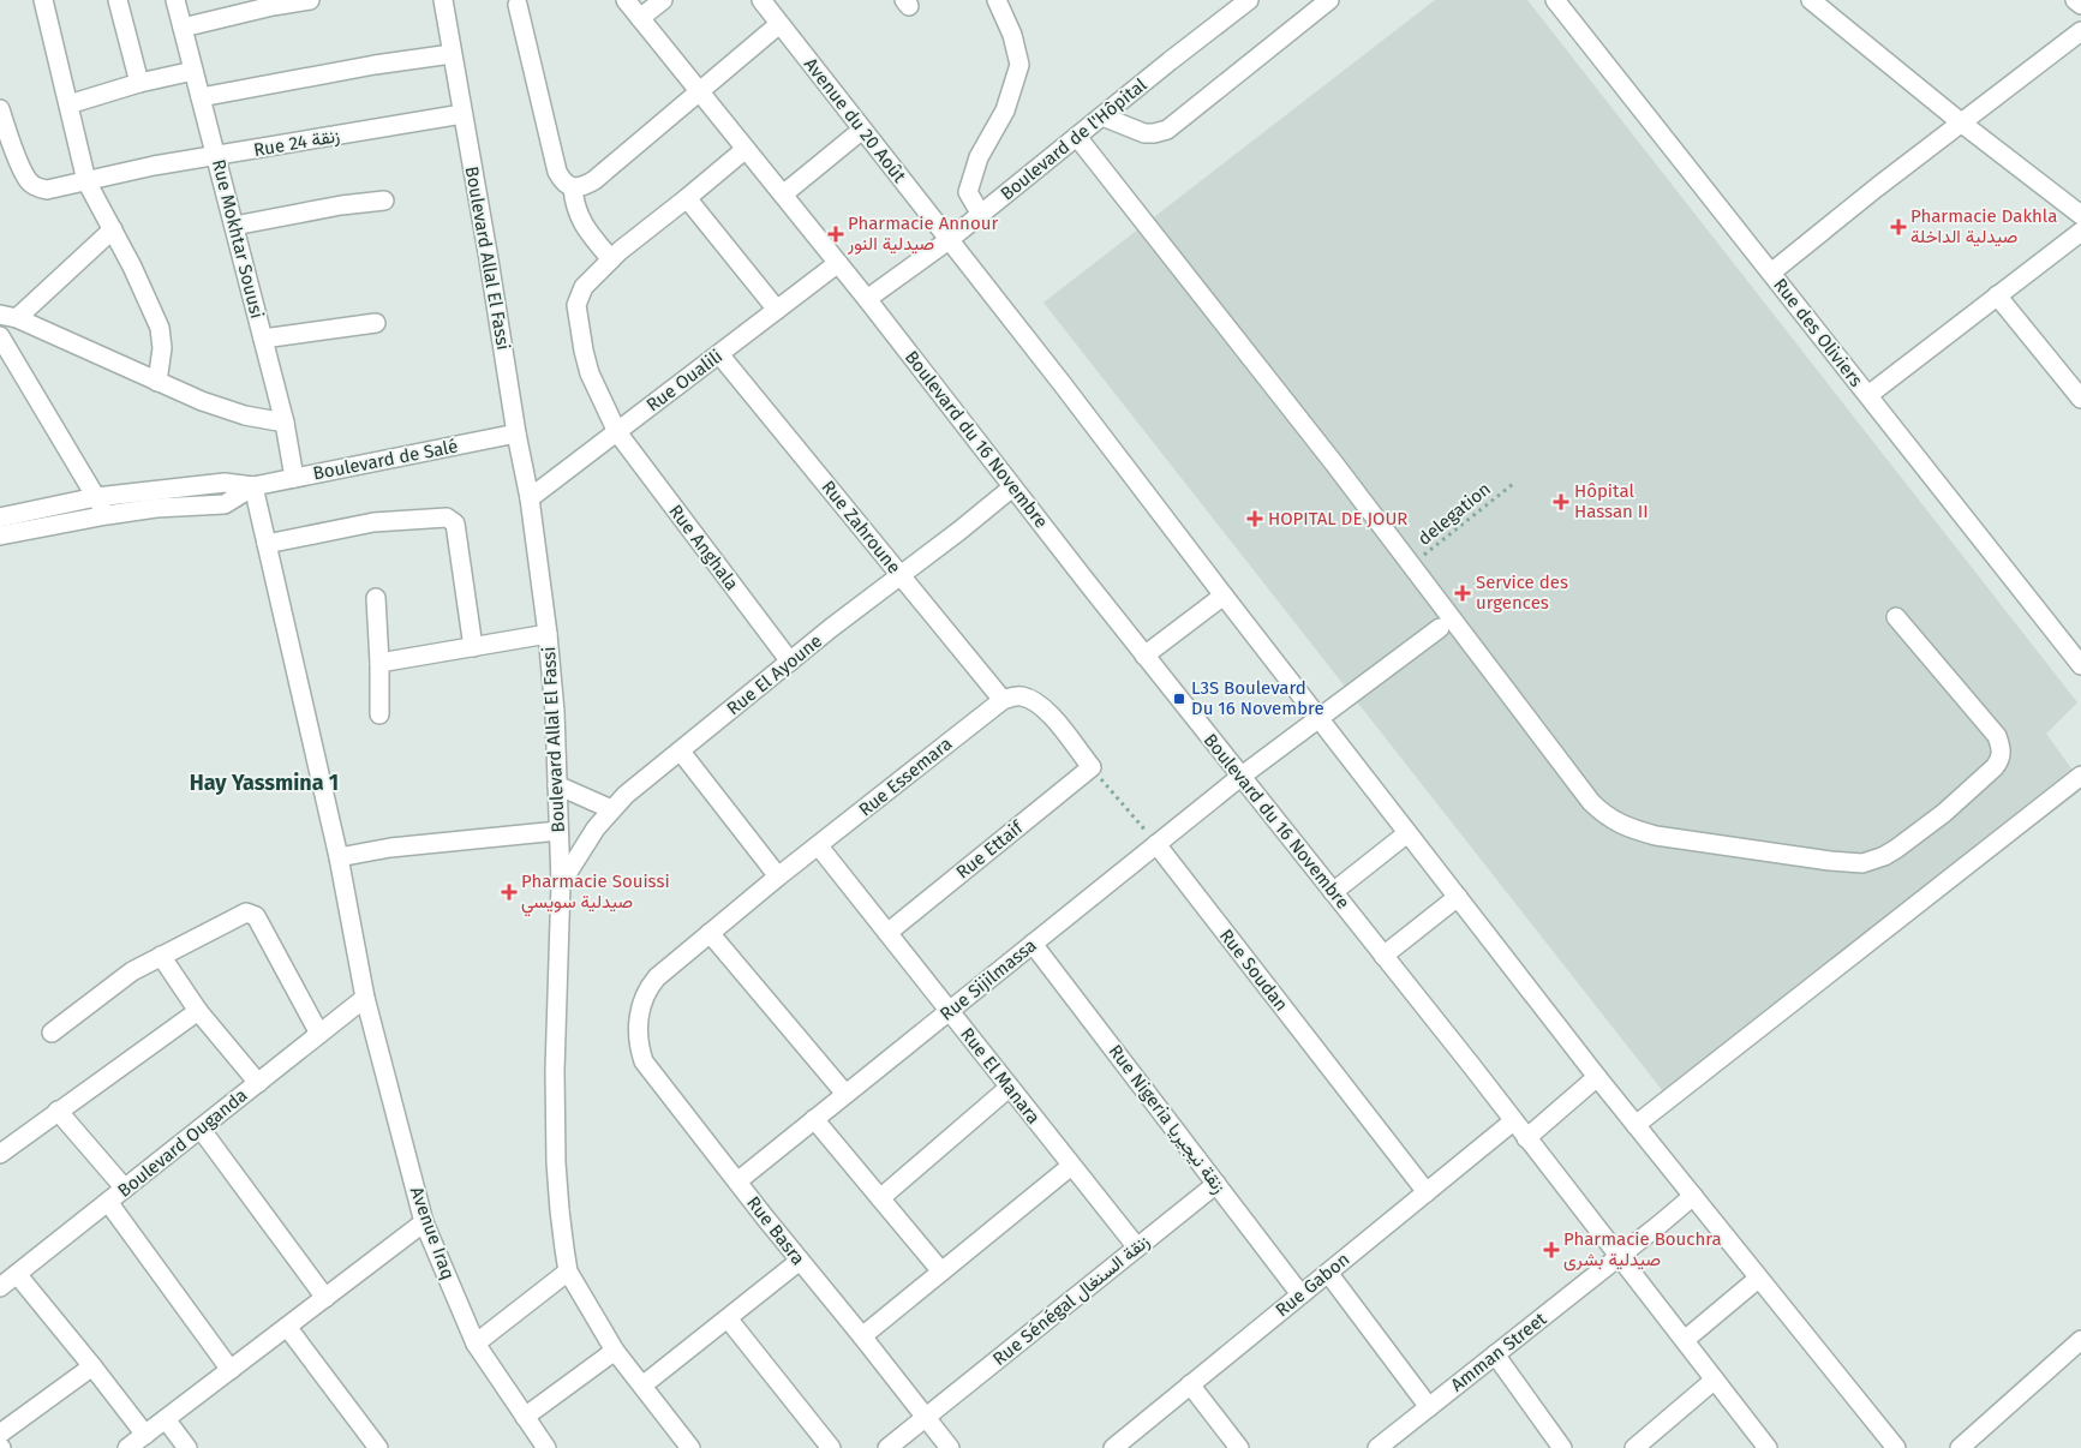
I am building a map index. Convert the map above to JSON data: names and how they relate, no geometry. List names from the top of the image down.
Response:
{
  "streets": {
    "street": [
      "Avenue du 20 Août",
      "Boulevard de l'Hôpital",
      "Rue 24 زنقة",
      "Rue Mokhtar Souusi",
      "Boulevard Allal El Fassi",
      "Rue des Oliviers",
      "Rue Oualili",
      "Boulevard du 16 Novembre",
      "Boulevard de Salé",
      "Rue Zahroune",
      "Rue Anghala",
      "Rue El Ayoune",
      "Rue Essemara",
      "Rue Ettaif",
      "Rue Soudan",
      "Rue Sijilmassa",
      "Rue El Manara",
      "Rue Nigeria زنقة نيجيريا",
      "Boulevard Ouganda",
      "Rue Basra",
      "Avenue Iraq",
      "Rue Gabon",
      "Rue Sénégal زنقة السنغال",
      "Amman Street"
    ],
    "path": ["delegation"]
  },
  "crossings": [
    ["Avenue du 20 Août", "Boulevard de l'Hôpital"],
    ["Avenue du 20 Août", "Rue Sijilmassa"],
    ["Avenue du 20 Août", "Amman Street"],
    ["Boulevard de l'Hôpital", "Boulevard du 16 Novembre"],
    ["Rue 24 زنقة", "Rue Mokhtar Souusi"],
    ["Rue 24 زنقة", "Boulevard Allal El Fassi"],
    ["Rue Mokhtar Souusi", "Boulevard de Salé"],
    ["Boulevard Allal El Fassi", "Rue Oualili"],
    ["Boulevard Allal El Fassi", "Boulevard de Salé"],
    ["Boulevard Allal El Fassi", "Rue El Ayoune"],
    ["Rue Oualili", "Boulevard du 16 Novembre"],
    ["Rue Oualili", "Rue Zahroune"],
    ["Rue Oualili", "Rue Anghala"],
    ["Boulevard du 16 Novembre", "Rue Anghala"],
    ["Boulevard du 16 Novembre", "Rue El Ayoune"],
    ["Boulevard du 16 Novembre", "Rue Sijilmassa"],
    ["Boulevard du 16 Novembre", "Rue Gabon"],
    ["Boulevard du 16 Novembre", "Amman Street"],
    ["Boulevard de Salé", "Avenue Iraq"],
    ["Rue Zahroune", "Rue El Ayoune"],
    ["Rue Zahroune", "Rue Essemara"],
    ["Rue Anghala", "Rue El Ayoune"],
    ["Rue Essemara", "Rue El Manara"],
    ["Rue Essemara", "Rue Basra"],
    ["Rue Ettaif", "Rue El Manara"],
    ["Rue Soudan", "Rue Sijilmassa"],
    ["Rue Soudan", "Rue Gabon"],
    ["Rue Sijilmassa", "Rue El Manara"],
    ["Rue Sijilmassa", "Rue Nigeria زنقة نيجيريا"],
    ["Rue Sijilmassa", "Rue Basra"],
    ["Rue El Manara", "Rue Sénégal زنقة السنغال"],
    ["Rue Nigeria زنقة نيجيريا", "Rue Gabon"],
    ["Rue Nigeria زنقة نيجيريا", "Rue Sénégal زنقة السنغال"],
    ["Boulevard Ouganda", "Avenue Iraq"],
    ["Rue Basra", "Rue Sénégal زنقة السنغال"]
  ],
  "districts": ["Hay Yassmina 1"],
  "places": {
    "health": [
      "Pharmacie Dakhla صيدلية الداخلة",
      "Pharmacie Annour صيدلية النور",
      "Hôpital Hassan II",
      "HOPITAL DE JOUR",
      "Service des urgences",
      "Pharmacie Souissi صيدلية سويسي",
      "Pharmacie Bouchra صيدلية بشرى"
    ],
    "transit": ["L3S Boulevard Du 16 Novembre"]
  }
}
